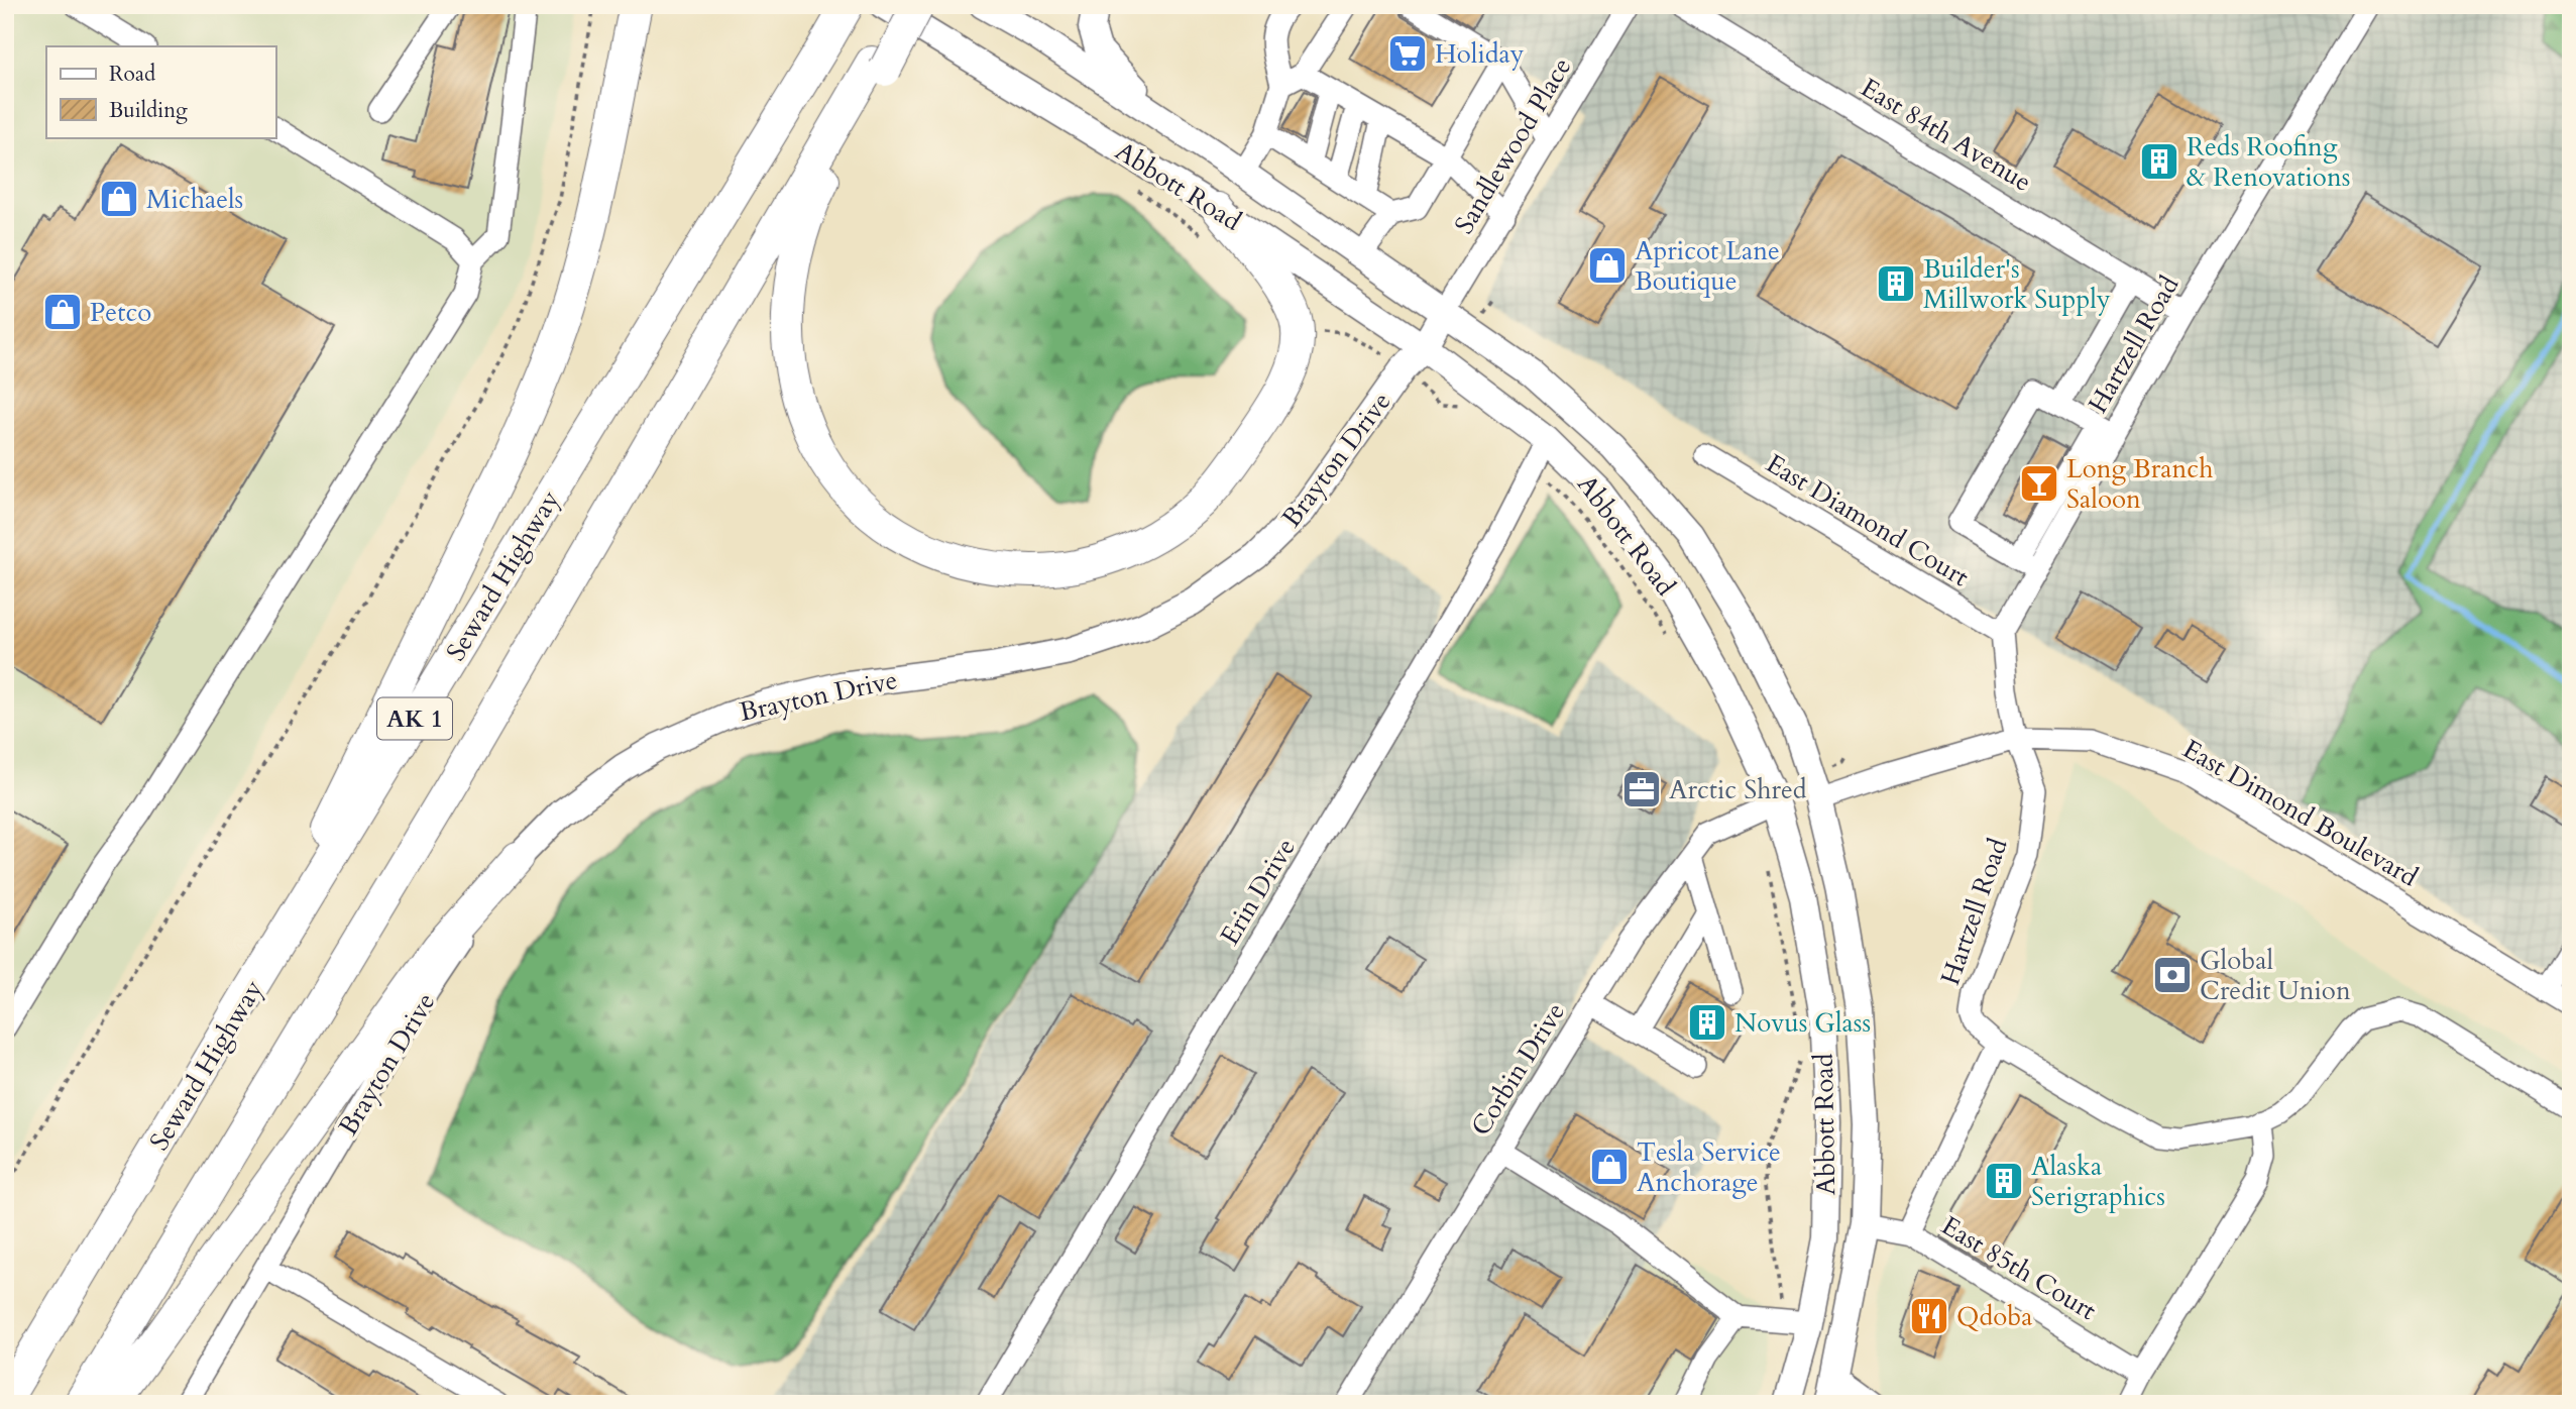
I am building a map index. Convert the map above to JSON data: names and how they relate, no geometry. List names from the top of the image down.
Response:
{
  "streets": {
    "highway": ["Seward Highway", "AK 1"],
    "main road": ["Abbott Road", "Brayton Drive"],
    "street": [
      "East 84th Avenue",
      "Sandlewood Place",
      "Hartzell Road",
      "East Diamond Court",
      "East Dimond Boulevard",
      "Erin Drive",
      "Corbin Drive",
      "East 85th Court"
    ]
  },
  "crossings": [
    ["East 84th Avenue", "Hartzell Road"],
    ["Sandlewood Place", "Abbott Road"],
    ["Sandlewood Place", "Brayton Drive"],
    ["Abbott Road", "Brayton Drive"],
    ["Abbott Road", "East Dimond Boulevard"],
    ["Abbott Road", "Erin Drive"],
    ["Abbott Road", "Corbin Drive"],
    ["Abbott Road", "East 85th Court"],
    ["Hartzell Road", "East Diamond Court"],
    ["Hartzell Road", "East Dimond Boulevard"]
  ],
  "places": {
    "supermarket": ["Holiday"],
    "building": [
      "Reds Roofing & Renovations",
      "Builder's Millwork Supply",
      "Novus Glass",
      "Alaska Serigraphics"
    ],
    "shop": [
      "Michaels",
      "Apricot Lane Boutique",
      "Petco",
      "Tesla Service Anchorage"
    ],
    "bar": ["Long Branch Saloon"],
    "office": ["Arctic Shred"],
    "bank": ["Global Credit Union"],
    "restaurant": ["Qdoba"]
  },
  "legend": ["Road", "Building"]
}
